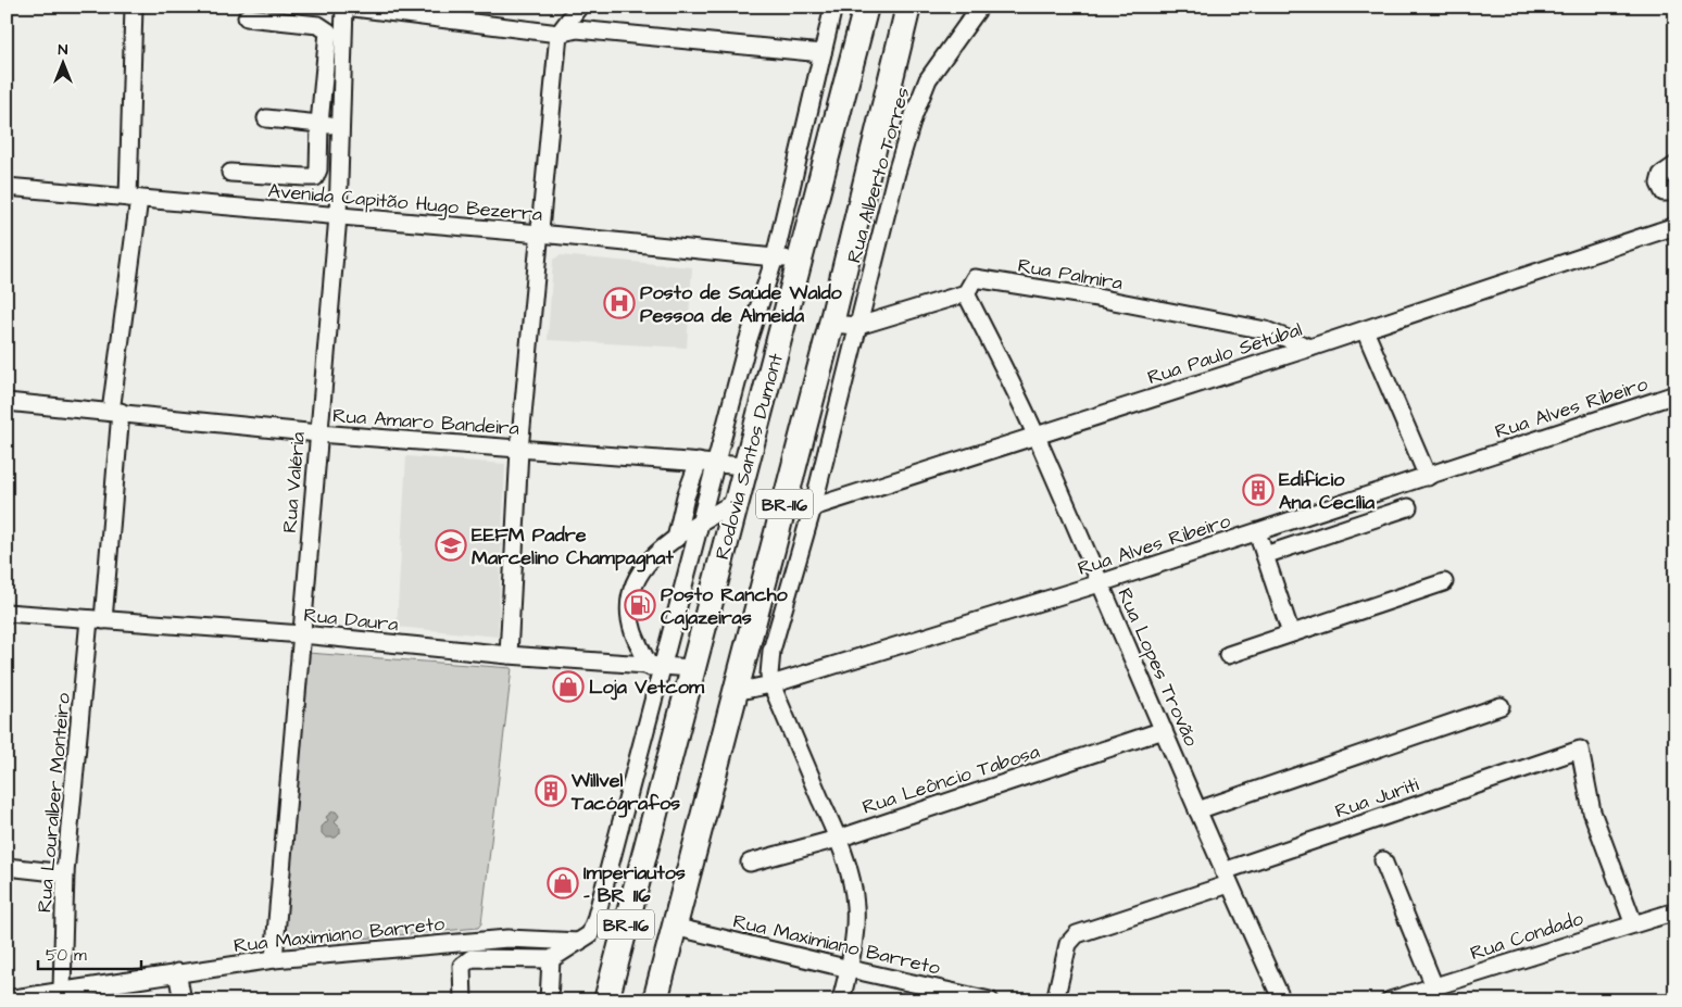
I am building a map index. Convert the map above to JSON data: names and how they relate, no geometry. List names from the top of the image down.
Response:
{
  "streets": {
    "highway": ["Rodovia Santos Dumont", "BR-116"],
    "street": [
      "Rua Alberto Torres",
      "Avenida Capitão Hugo Bezerra",
      "Rua Palmira",
      "Rua Paulo Setúbal",
      "Rua Alves Ribeiro",
      "Rua Amaro Bandeira",
      "Rua Valéria",
      "Rua Daura",
      "Rua Lopes Trovão",
      "Rua Leôncio Tabosa",
      "Rua Juriti",
      "Rua Louralber Monteiro",
      "Rua Maximiano Barreto",
      "Rua Condado"
    ]
  },
  "crossings": [
    ["Rua Alberto Torres", "Rua Palmira"],
    ["Rua Alberto Torres", "Rua Paulo Setúbal"],
    ["Rua Alberto Torres", "Rua Alves Ribeiro"],
    ["Avenida Capitão Hugo Bezerra", "Rodovia Santos Dumont"],
    ["Avenida Capitão Hugo Bezerra", "Rua Valéria"],
    ["Avenida Capitão Hugo Bezerra", "Rua Louralber Monteiro"],
    ["Rua Palmira", "Rua Paulo Setúbal"],
    ["Rua Palmira", "BR-116"],
    ["Rua Palmira", "Rua Lopes Trovão"],
    ["Rua Paulo Setúbal", "BR-116"],
    ["Rua Paulo Setúbal", "Rua Lopes Trovão"],
    ["Rua Alves Ribeiro", "BR-116"],
    ["Rua Alves Ribeiro", "Rua Lopes Trovão"],
    ["Rua Amaro Bandeira", "Rodovia Santos Dumont"],
    ["Rua Amaro Bandeira", "Rua Valéria"],
    ["Rua Amaro Bandeira", "Rua Louralber Monteiro"],
    ["Rodovia Santos Dumont", "Rua Daura"],
    ["Rua Valéria", "Rua Daura"],
    ["Rua Valéria", "Rua Maximiano Barreto"],
    ["BR-116", "Rua Maximiano Barreto"],
    ["Rua Daura", "Rua Louralber Monteiro"],
    ["Rua Lopes Trovão", "Rua Leôncio Tabosa"],
    ["Rua Lopes Trovão", "Rua Juriti"],
    ["Rua Juriti", "Rua Condado"],
    ["Rua Louralber Monteiro", "Rua Maximiano Barreto"]
  ],
  "places": {
    "hospital": ["Posto de Saúde Waldo Pessoa de Almeida"],
    "building": ["Edifício Ana Cecília", "Willvel Tacógrafos"],
    "school or university": ["EEFM Padre Marcelino Champagnat"],
    "fuel station": ["Posto Rancho Cajazeiras"],
    "shop": ["Loja Vetcom", "Imperiautos - BR 116"]
  },
  "scale_bar": "50 m",
  "north": "top"
}
